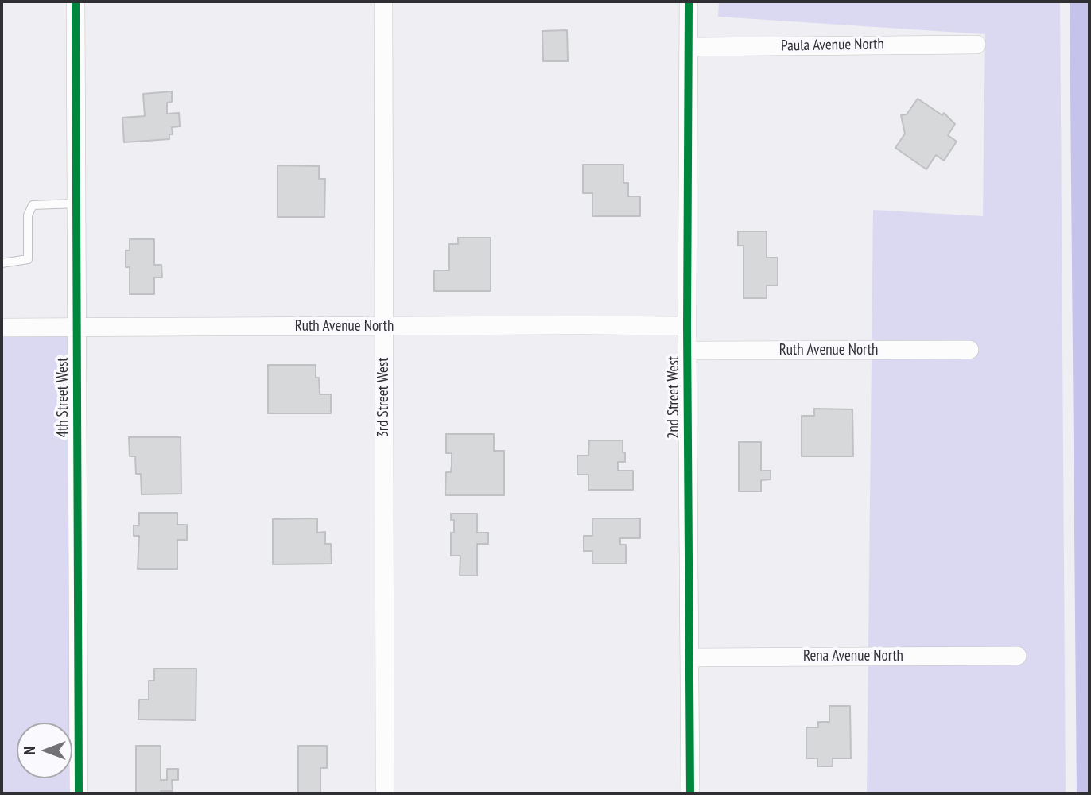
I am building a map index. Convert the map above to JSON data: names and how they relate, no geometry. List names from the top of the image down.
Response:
{
  "streets": {
    "street": [
      "Paula Avenue North",
      "Ruth Avenue North",
      "4th Street West",
      "3rd Street West",
      "2nd Street West",
      "Rena Avenue North"
    ]
  },
  "crossings": [
    ["Paula Avenue North", "2nd Street West"],
    ["Ruth Avenue North", "4th Street West"],
    ["Ruth Avenue North", "3rd Street West"],
    ["Ruth Avenue North", "2nd Street West"],
    ["2nd Street West", "Rena Avenue North"]
  ],
  "north": "left"
}
